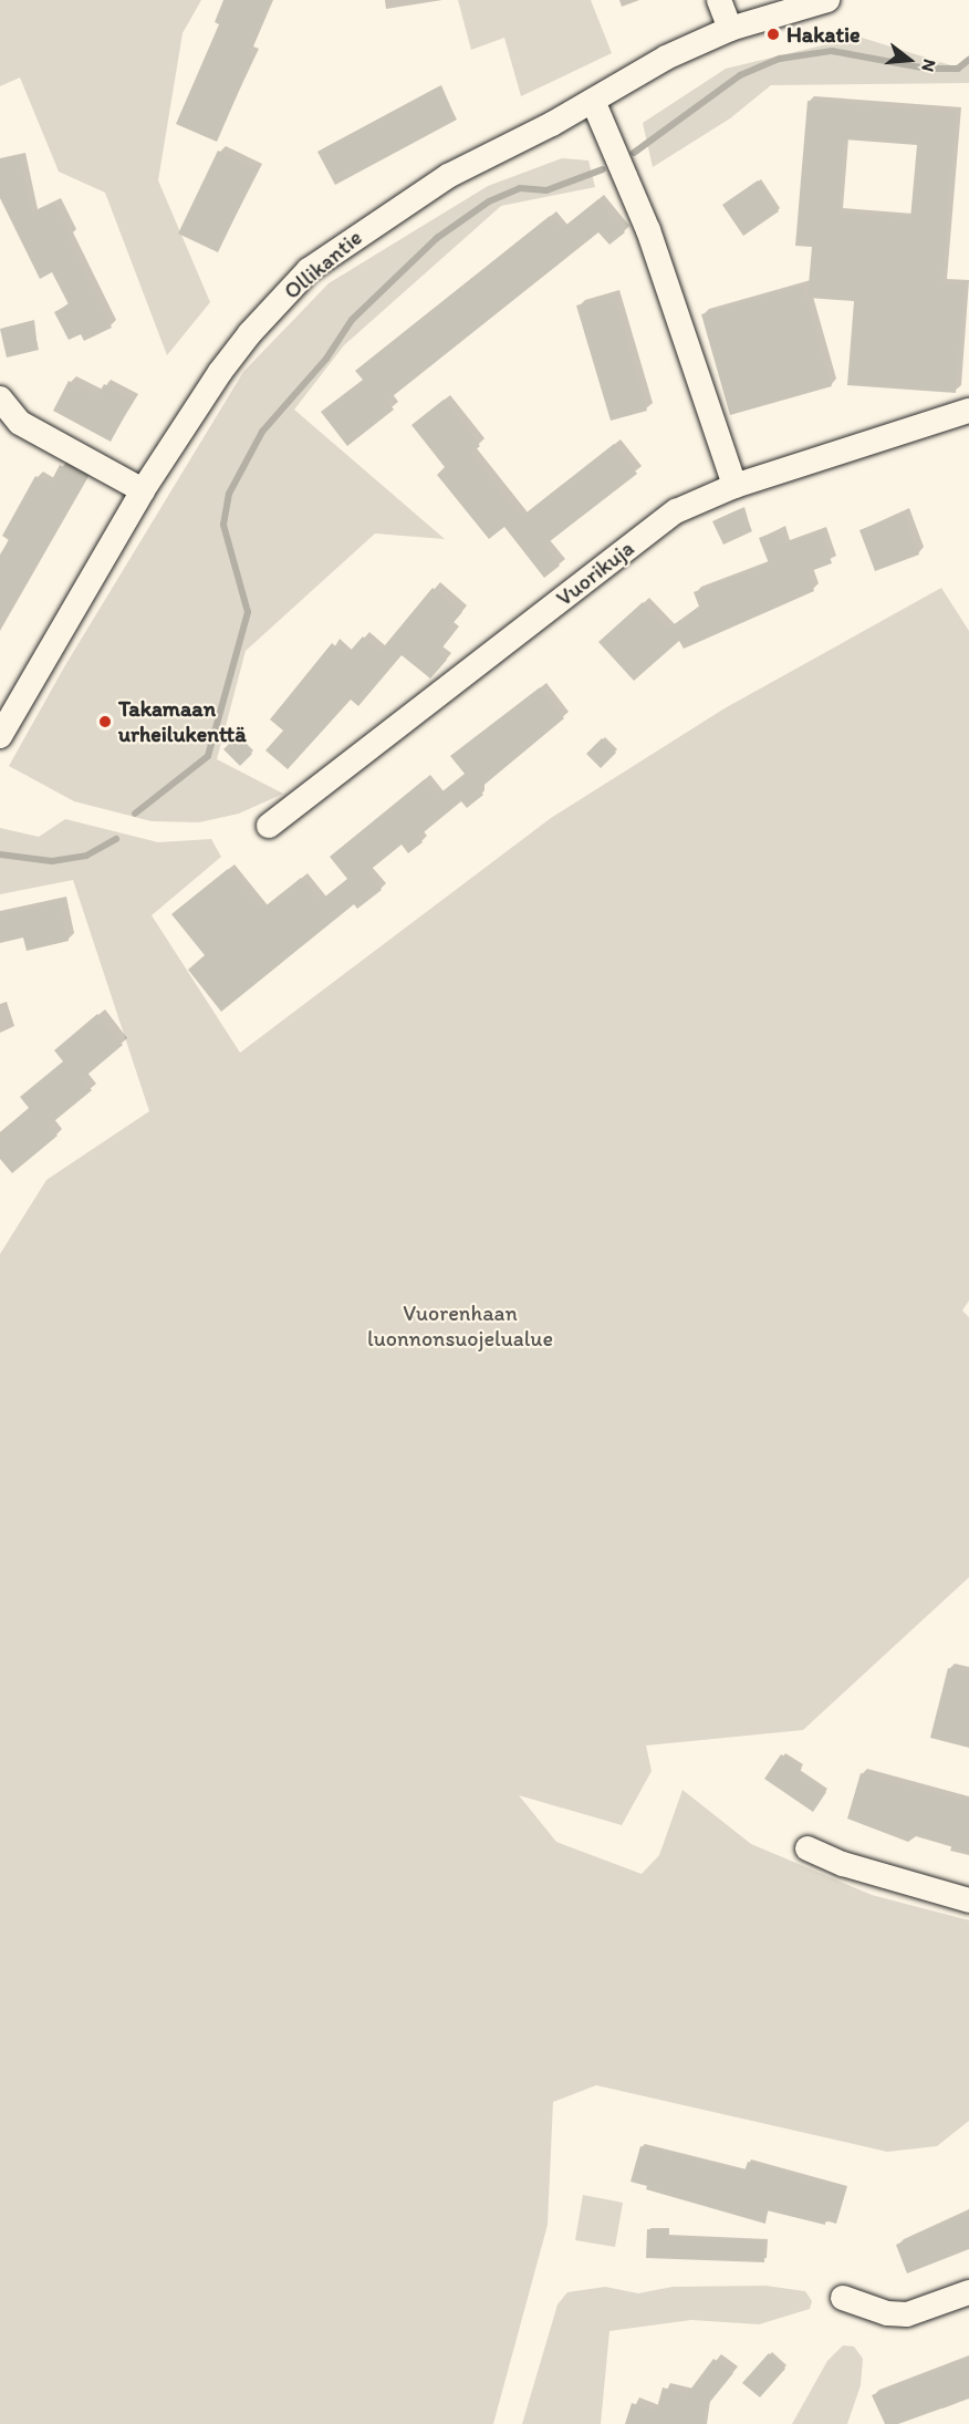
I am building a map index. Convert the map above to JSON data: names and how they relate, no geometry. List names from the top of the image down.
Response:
{
  "streets": {
    "street": ["Ollikantie", "Vuorikuja"]
  },
  "parks": ["Vuorenhaan luonnonsuojelualue"],
  "places": ["Hakatie", "Takamaan urheilukenttä"],
  "north": "right"
}
